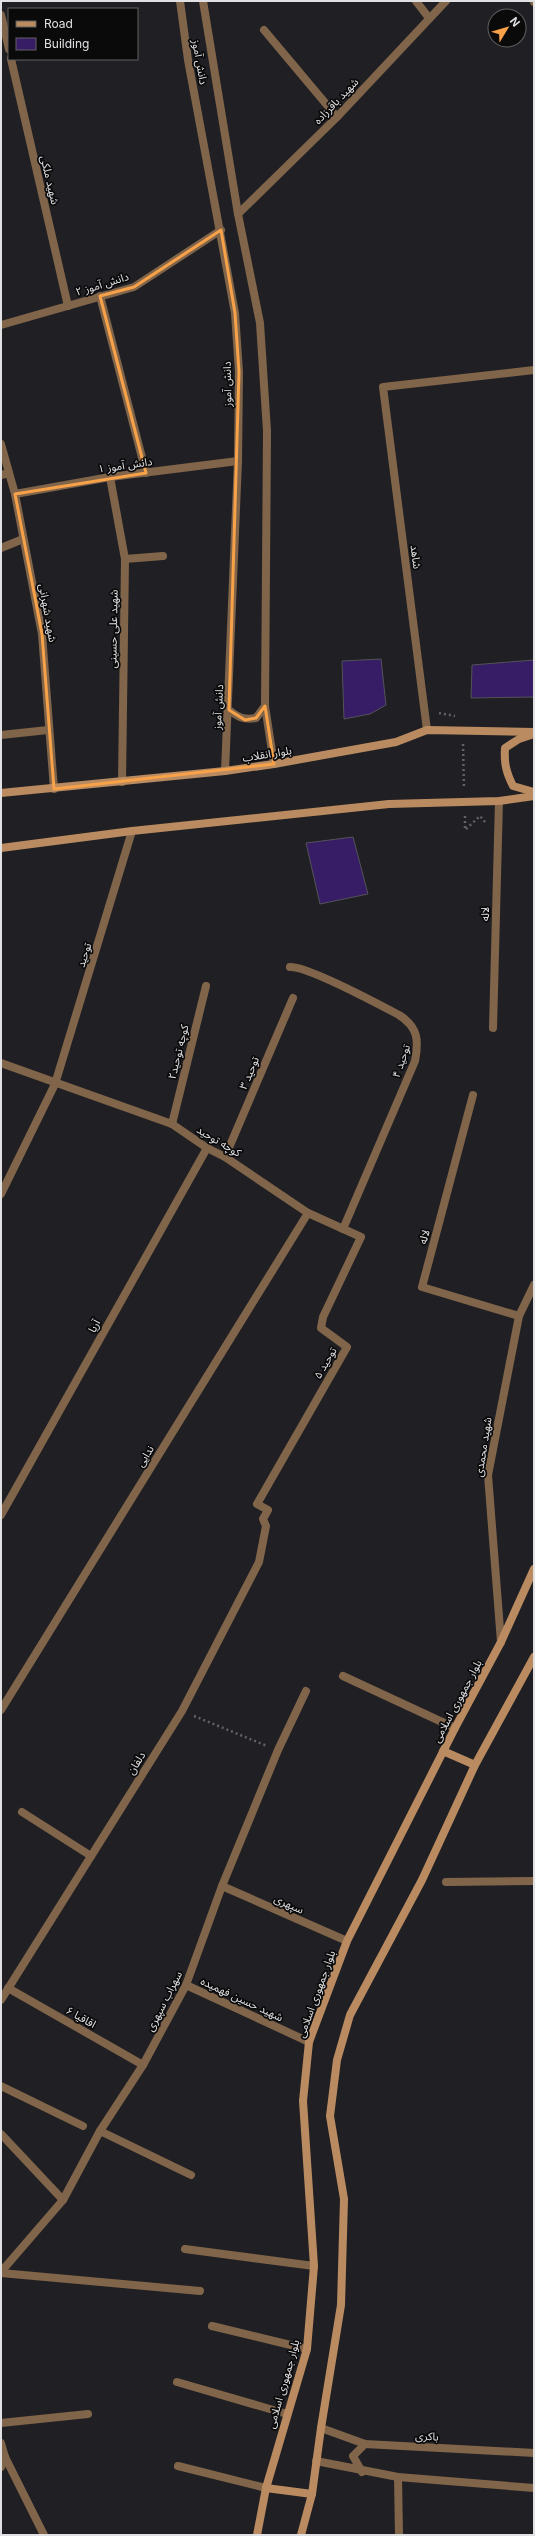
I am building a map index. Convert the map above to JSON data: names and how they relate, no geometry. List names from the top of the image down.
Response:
{
  "streets": {
    "main road": ["بلوار انقلاب", "بلوار جمهوری اسلامی"],
    "street": [
      "دانش آموز",
      "شهید باقرزاده",
      "شهید ملکی",
      "دانش آموز ۲",
      "دانش آموز ۱",
      "شاهد",
      "شهید شهرانی",
      "شهید علی حسینی",
      "لاله",
      "توحید",
      "کوچه توحید۲",
      "توحید ۴",
      "توحید ۳",
      "کوچه توحید",
      "آریا",
      "توحید ۵",
      "شهید محمدی",
      "ندایی",
      "دلفان",
      "سپهری",
      "شهید حسین فهمیده",
      "سهراب سپهری",
      "اقاقیا ۶",
      "باکری"
    ]
  },
  "crossings": [
    ["دانش آموز", "شهید باقرزاده"],
    ["دانش آموز", "دانش آموز ۲"],
    ["دانش آموز", "دانش آموز ۱"],
    ["دانش آموز", "بلوار انقلاب"],
    ["شهید ملکی", "دانش آموز ۲"],
    ["دانش آموز ۱", "شهید شهرانی"],
    ["دانش آموز ۱", "شهید علی حسینی"],
    ["شاهد", "بلوار انقلاب"],
    ["شهید شهرانی", "بلوار انقلاب"],
    ["شهید علی حسینی", "بلوار انقلاب"],
    ["لاله", "شهید محمدی"],
    ["توحید", "کوچه توحید"],
    ["کوچه توحید۲", "کوچه توحید"],
    ["توحید ۴", "کوچه توحید"],
    ["توحید ۳", "کوچه توحید"],
    ["کوچه توحید", "آریا"],
    ["کوچه توحید", "توحید ۵"],
    ["کوچه توحید", "ندایی"],
    ["توحید ۵", "دلفان"],
    ["شهید محمدی", "بلوار جمهوری اسلامی"],
    ["بلوار جمهوری اسلامی", "سپهری"],
    ["بلوار جمهوری اسلامی", "شهید حسین فهمیده"],
    ["دلفان", "اقاقیا ۶"],
    ["سپهری", "سهراب سپهری"],
    ["شهید حسین فهمیده", "سهراب سپهری"],
    ["سهراب سپهری", "اقاقیا ۶"]
  ],
  "legend": ["Road", "Building"],
  "north": "top right"
}
